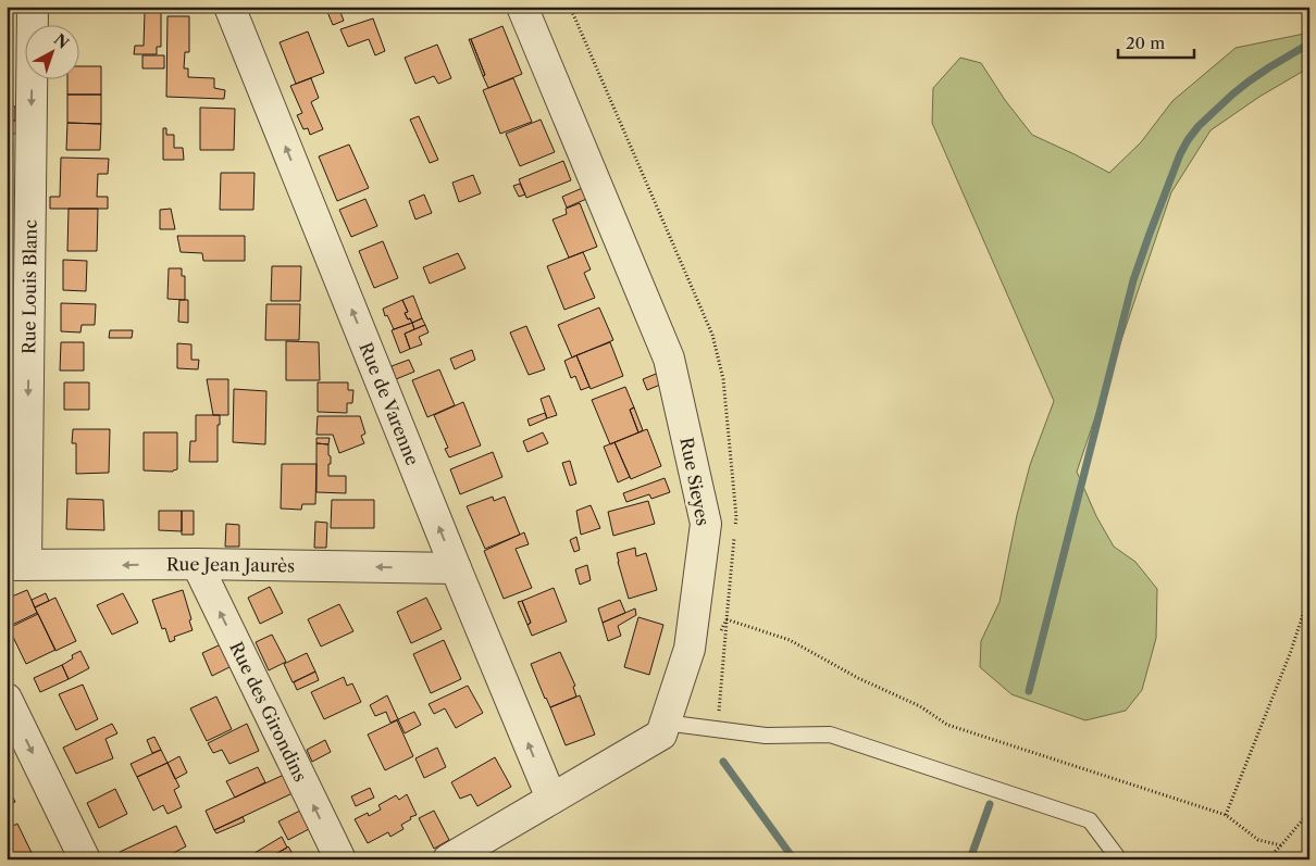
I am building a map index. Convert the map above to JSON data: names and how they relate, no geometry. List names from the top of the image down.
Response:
{
  "streets": {
    "street": [
      "Rue Louis Blanc",
      "Rue de Varenne",
      "Rue Sieyes",
      "Rue Jean Jaurès",
      "Rue des Girondins"
    ]
  },
  "crossings": [
    ["Rue Louis Blanc", "Rue Jean Jaurès"],
    ["Rue de Varenne", "Rue Sieyes"],
    ["Rue de Varenne", "Rue Jean Jaurès"],
    ["Rue Jean Jaurès", "Rue des Girondins"]
  ],
  "one_way": ["Rue Louis Blanc", "Rue de Varenne", "Rue Jean Jaurès"],
  "scale_bar": "20 m",
  "north": "top right"
}
